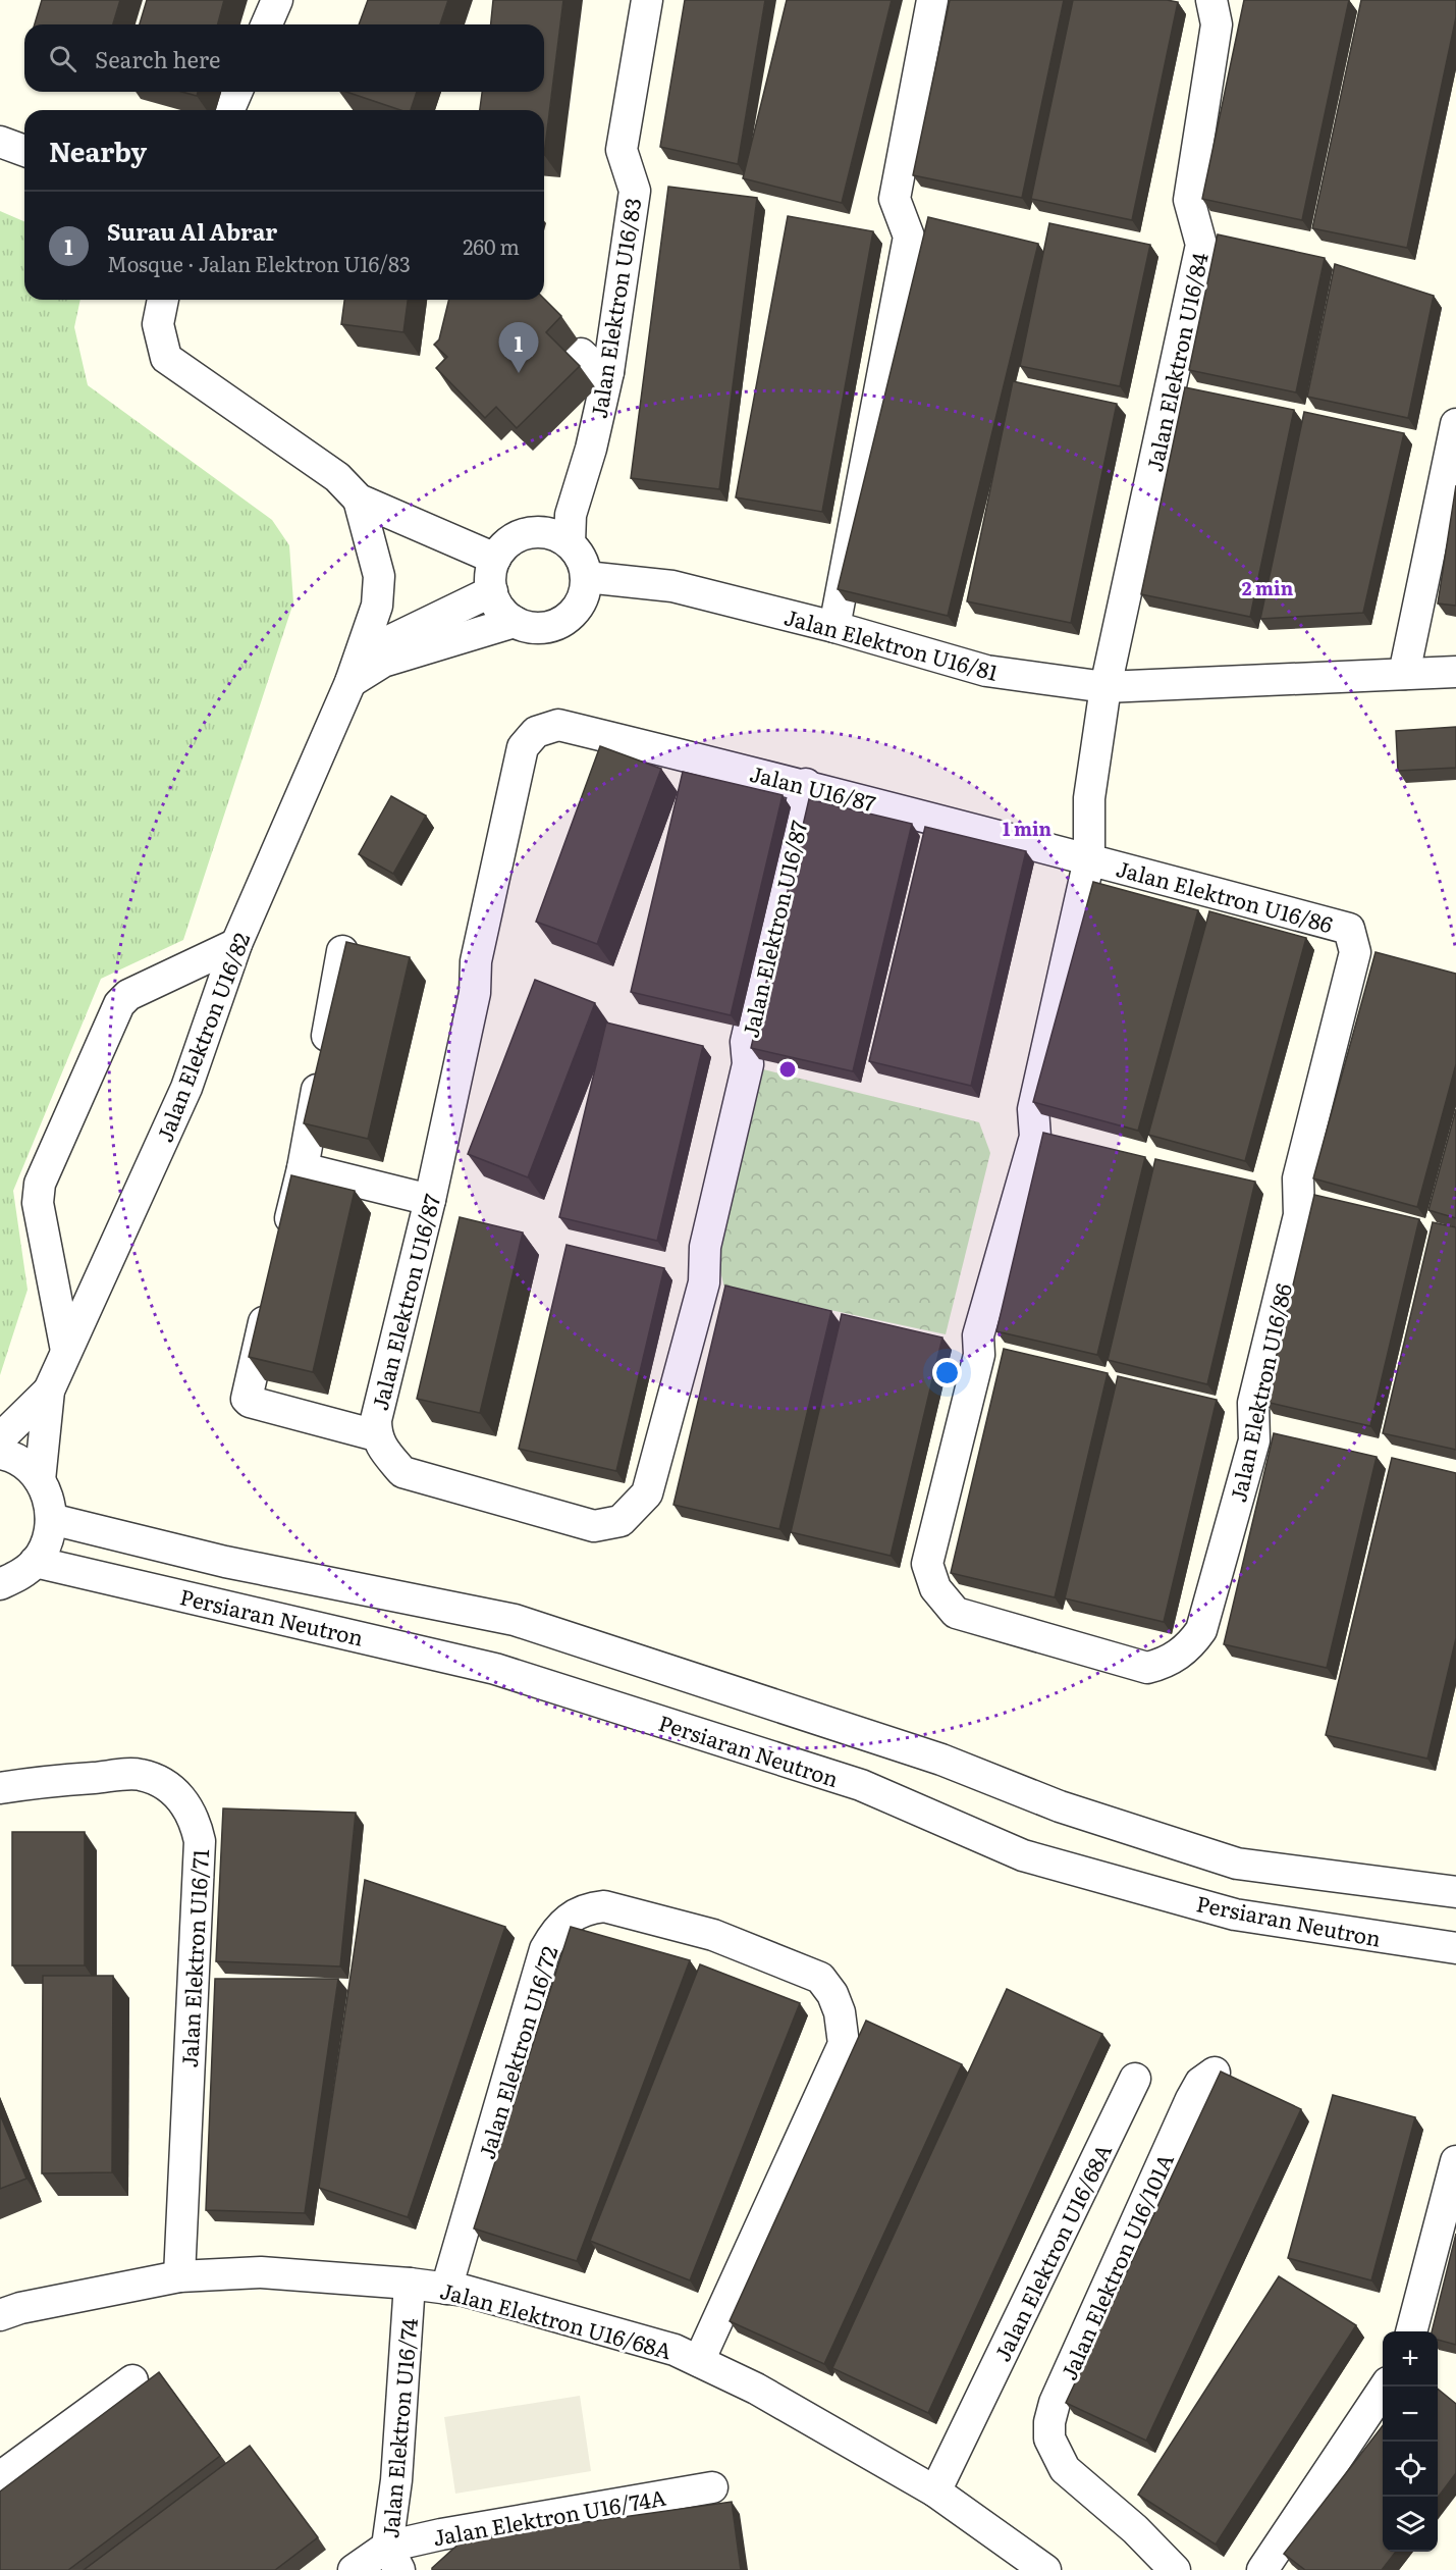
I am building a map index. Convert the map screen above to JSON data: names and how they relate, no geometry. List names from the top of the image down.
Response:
{
  "streets": {
    "street": [
      "Jalan Elektron U16/83",
      "Jalan Elektron U16/84",
      "Jalan Elektron U16/81",
      "Jalan U16/87",
      "Jalan Elektron U16/86",
      "Jalan Elektron U16/87",
      "Jalan Elektron U16/82",
      "Persiaran Neutron",
      "Jalan Elektron U16/71",
      "Jalan Elektron U16/72",
      "Jalan Elektron U16/68A",
      "Jalan Elektron U16/101A",
      "Jalan Elektron U16/74",
      "Jalan Elektron U16/74A"
    ]
  },
  "crossings": [
    ["Jalan Elektron U16/83", "Jalan Elektron U16/81"],
    ["Jalan Elektron U16/84", "Jalan Elektron U16/81"],
    ["Jalan Elektron U16/84", "Jalan Elektron U16/86"],
    ["Jalan Elektron U16/81", "Jalan Elektron U16/86"],
    ["Jalan U16/87", "Jalan Elektron U16/86"],
    ["Jalan U16/87", "Jalan Elektron U16/87"],
    ["Jalan Elektron U16/71", "Jalan Elektron U16/68A"],
    ["Jalan Elektron U16/72", "Jalan Elektron U16/68A"],
    ["Jalan Elektron U16/68A", "Jalan Elektron U16/74"],
    ["Jalan Elektron U16/74", "Jalan Elektron U16/74A"]
  ],
  "page": {
    "search": "Search here",
    "heading": "Nearby",
    "list": [
      {
        "mark": "1",
        "name": "Surau Al Abrar",
        "note": "Mosque · Jalan Elektron U16/83",
        "value": "260 m"
      }
    ],
    "pins": "1",
    "map_buttons": ["+", "−"]
  },
  "rings": ["2 min", "1 min"]
}
